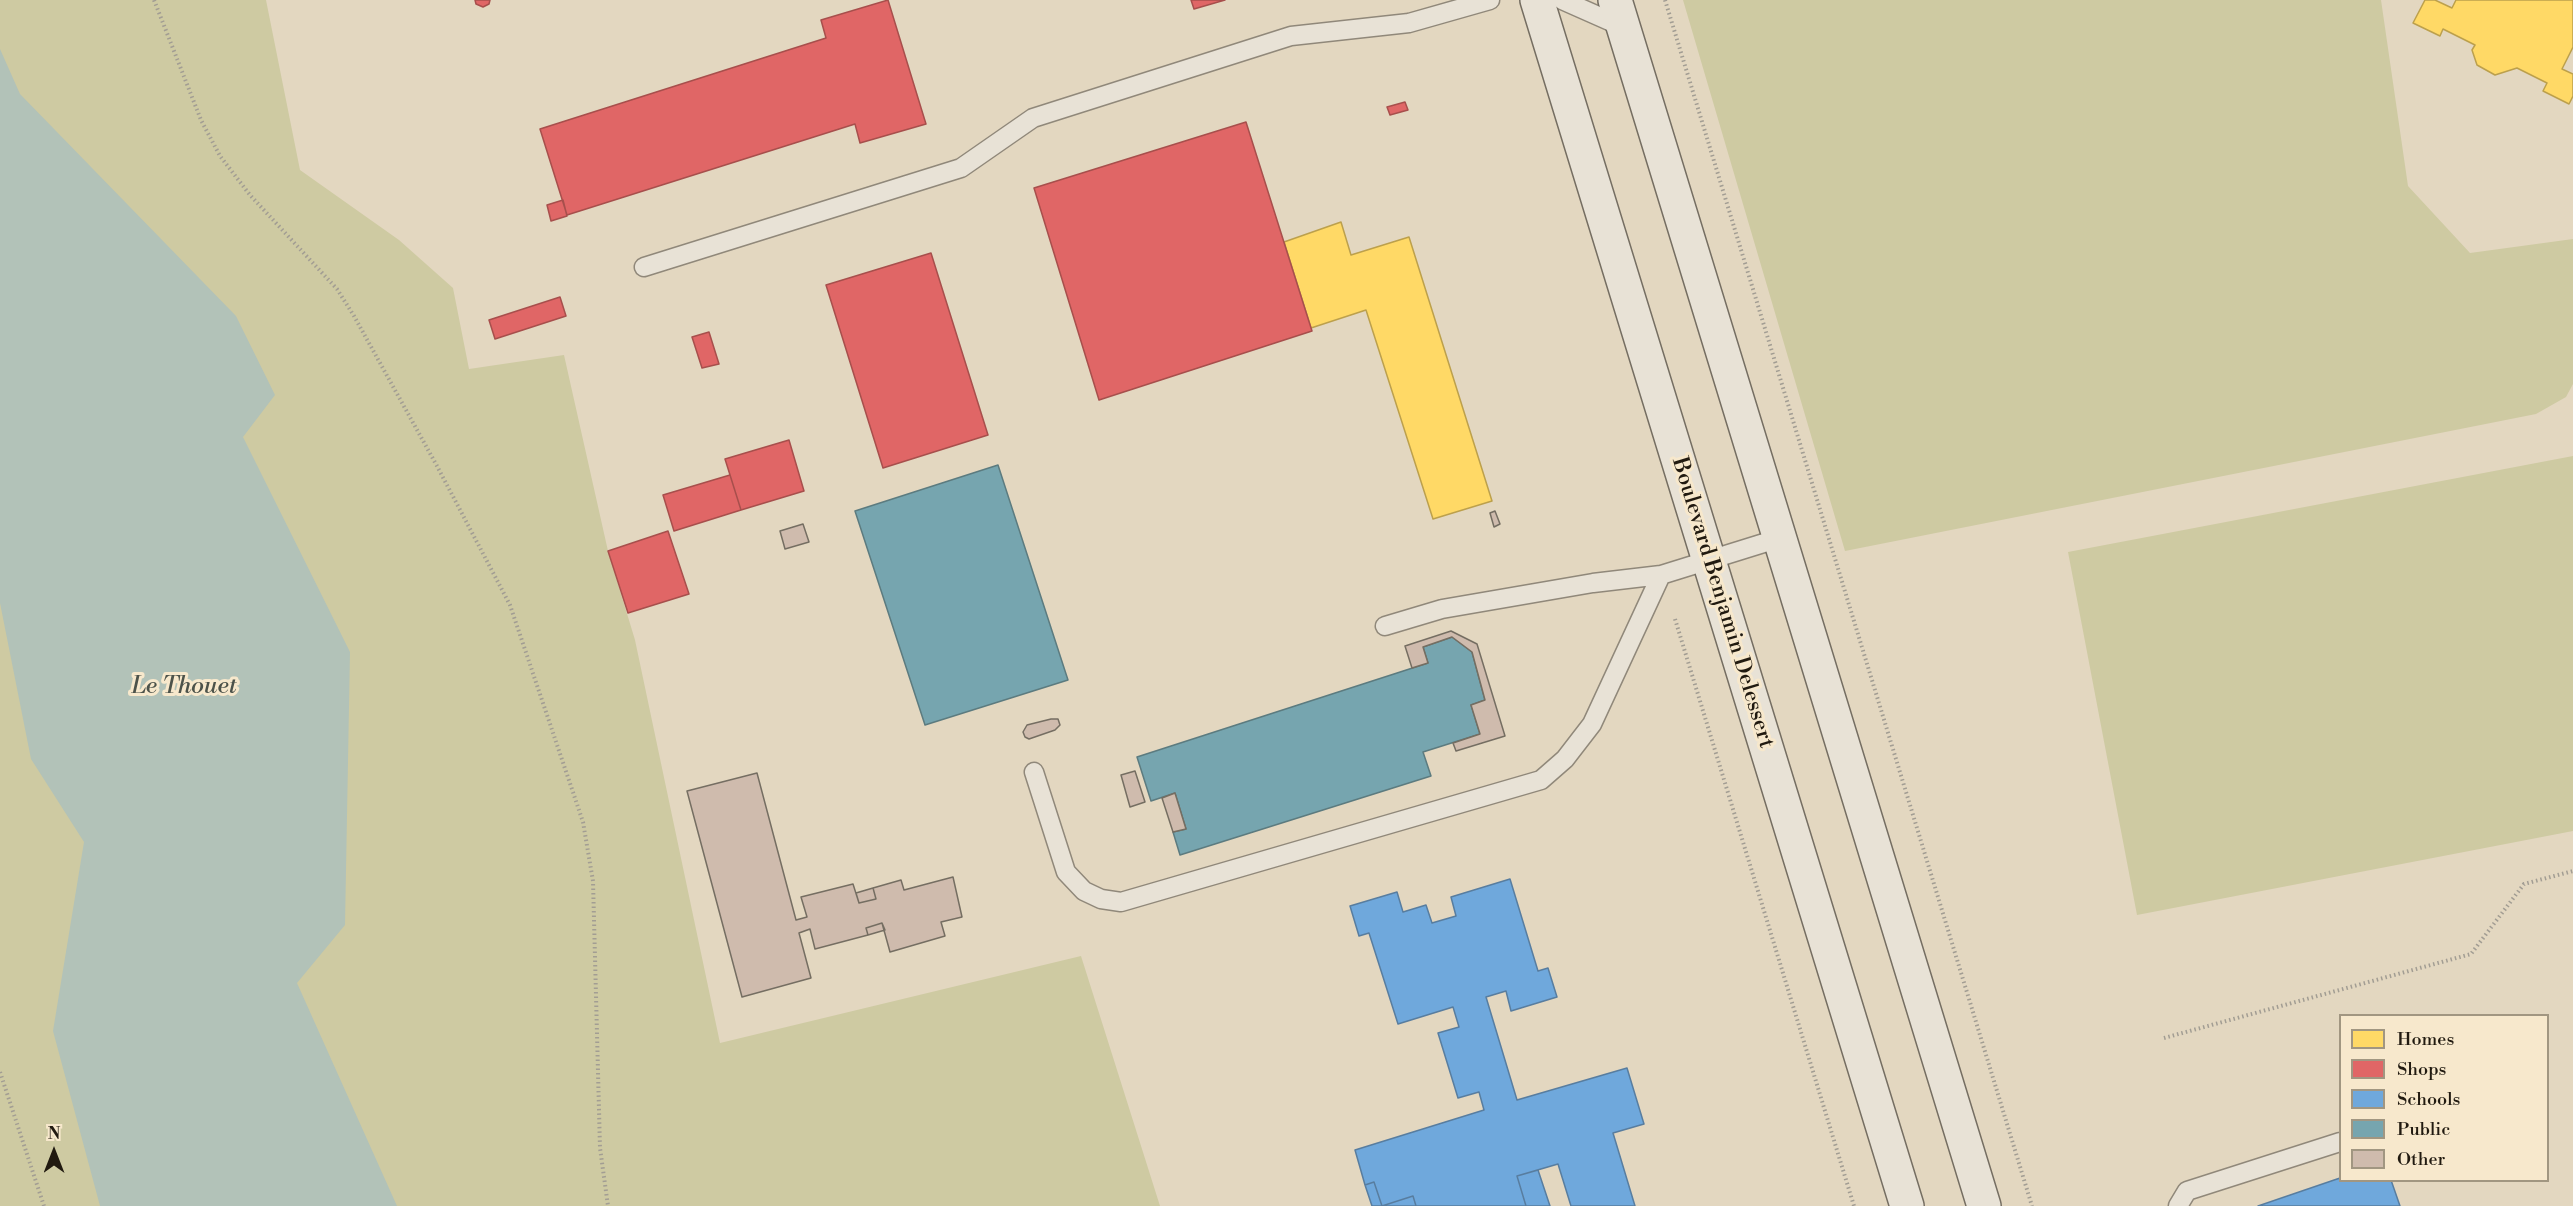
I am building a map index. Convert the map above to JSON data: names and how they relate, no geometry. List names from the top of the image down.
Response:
{
  "streets": {
    "main road": ["Boulevard Benjamin Delessert"]
  },
  "water": ["Le Thouet"],
  "legend": [
    "Homes",
    "Shops",
    "Schools",
    "Public",
    "Other"
  ],
  "north": "top"
}
